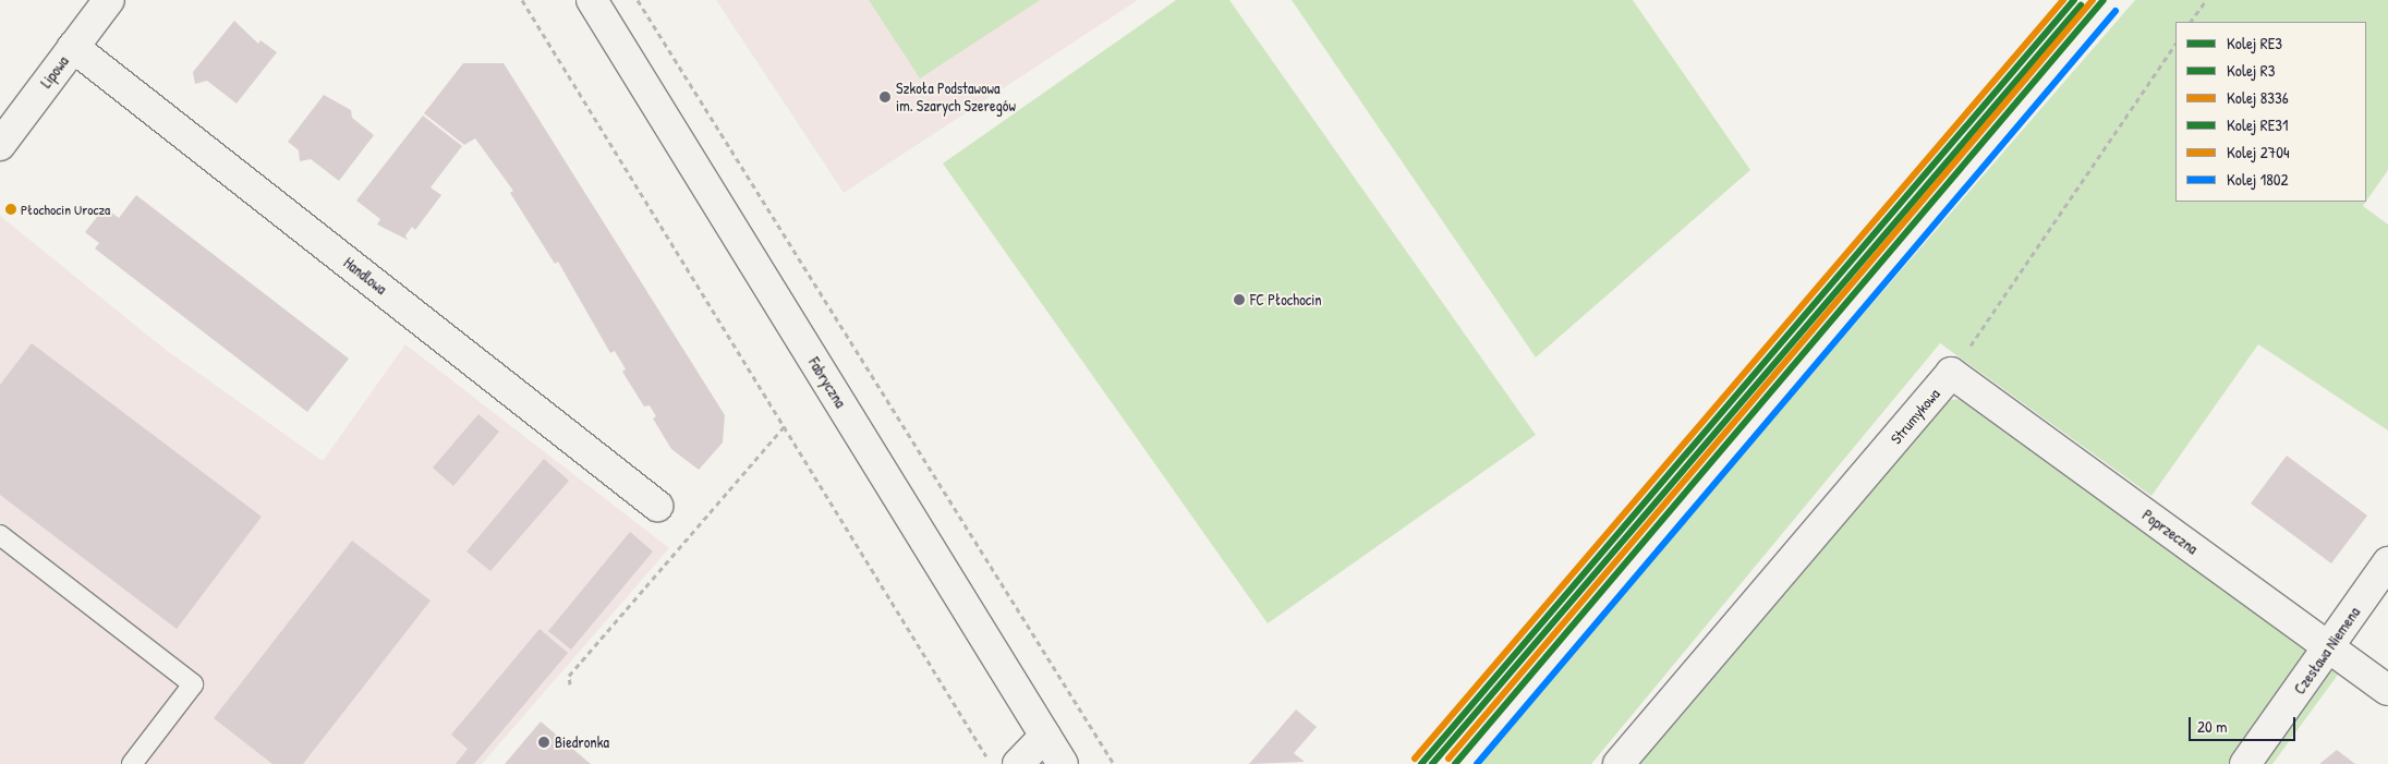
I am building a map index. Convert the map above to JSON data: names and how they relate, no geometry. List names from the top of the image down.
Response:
{
  "streets": {
    "street": [
      "Lipowa",
      "Handlowa",
      "Fabryczna",
      "Strumykowa",
      "Poprzeczna",
      "Czesława Niemena"
    ]
  },
  "crossings": [
    ["Lipowa", "Handlowa"],
    ["Strumykowa", "Poprzeczna"],
    ["Poprzeczna", "Czesława Niemena"]
  ],
  "places": [
    "Szkoła Podstawowa im. Szarych Szeregów",
    "Płochocin Urocza",
    "FC Płochocin",
    "Biedronka"
  ],
  "lines": [
    "rail line RE3",
    "rail line 8336",
    "rail line RE31",
    "rail line 2704",
    "rail line R3",
    "rail line 1802"
  ],
  "legend": [
    "Kolej RE3",
    "Kolej R3",
    "Kolej 8336",
    "Kolej RE31",
    "Kolej 2704",
    "Kolej 1802"
  ],
  "scale_bar": "20 m"
}
